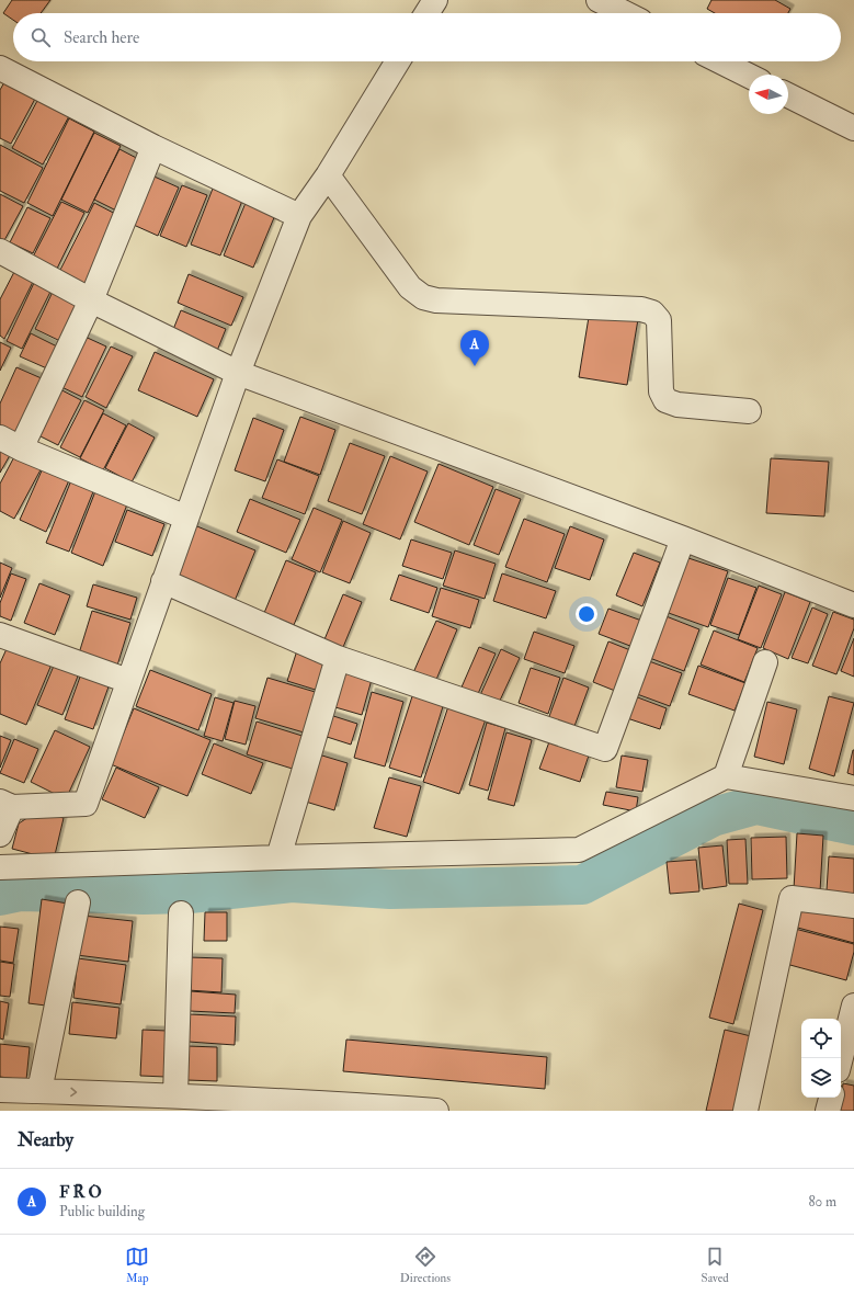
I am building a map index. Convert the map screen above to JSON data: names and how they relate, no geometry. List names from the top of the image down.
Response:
{
  "north": "left",
  "page": {
    "search": "Search here",
    "pins": "A",
    "heading": "Nearby",
    "list": [
      {
        "mark": "A",
        "name": "F R O",
        "note": "Public building",
        "value": "80 m"
      }
    ],
    "nav": ["Map", "Directions", "Saved"]
  }
}
